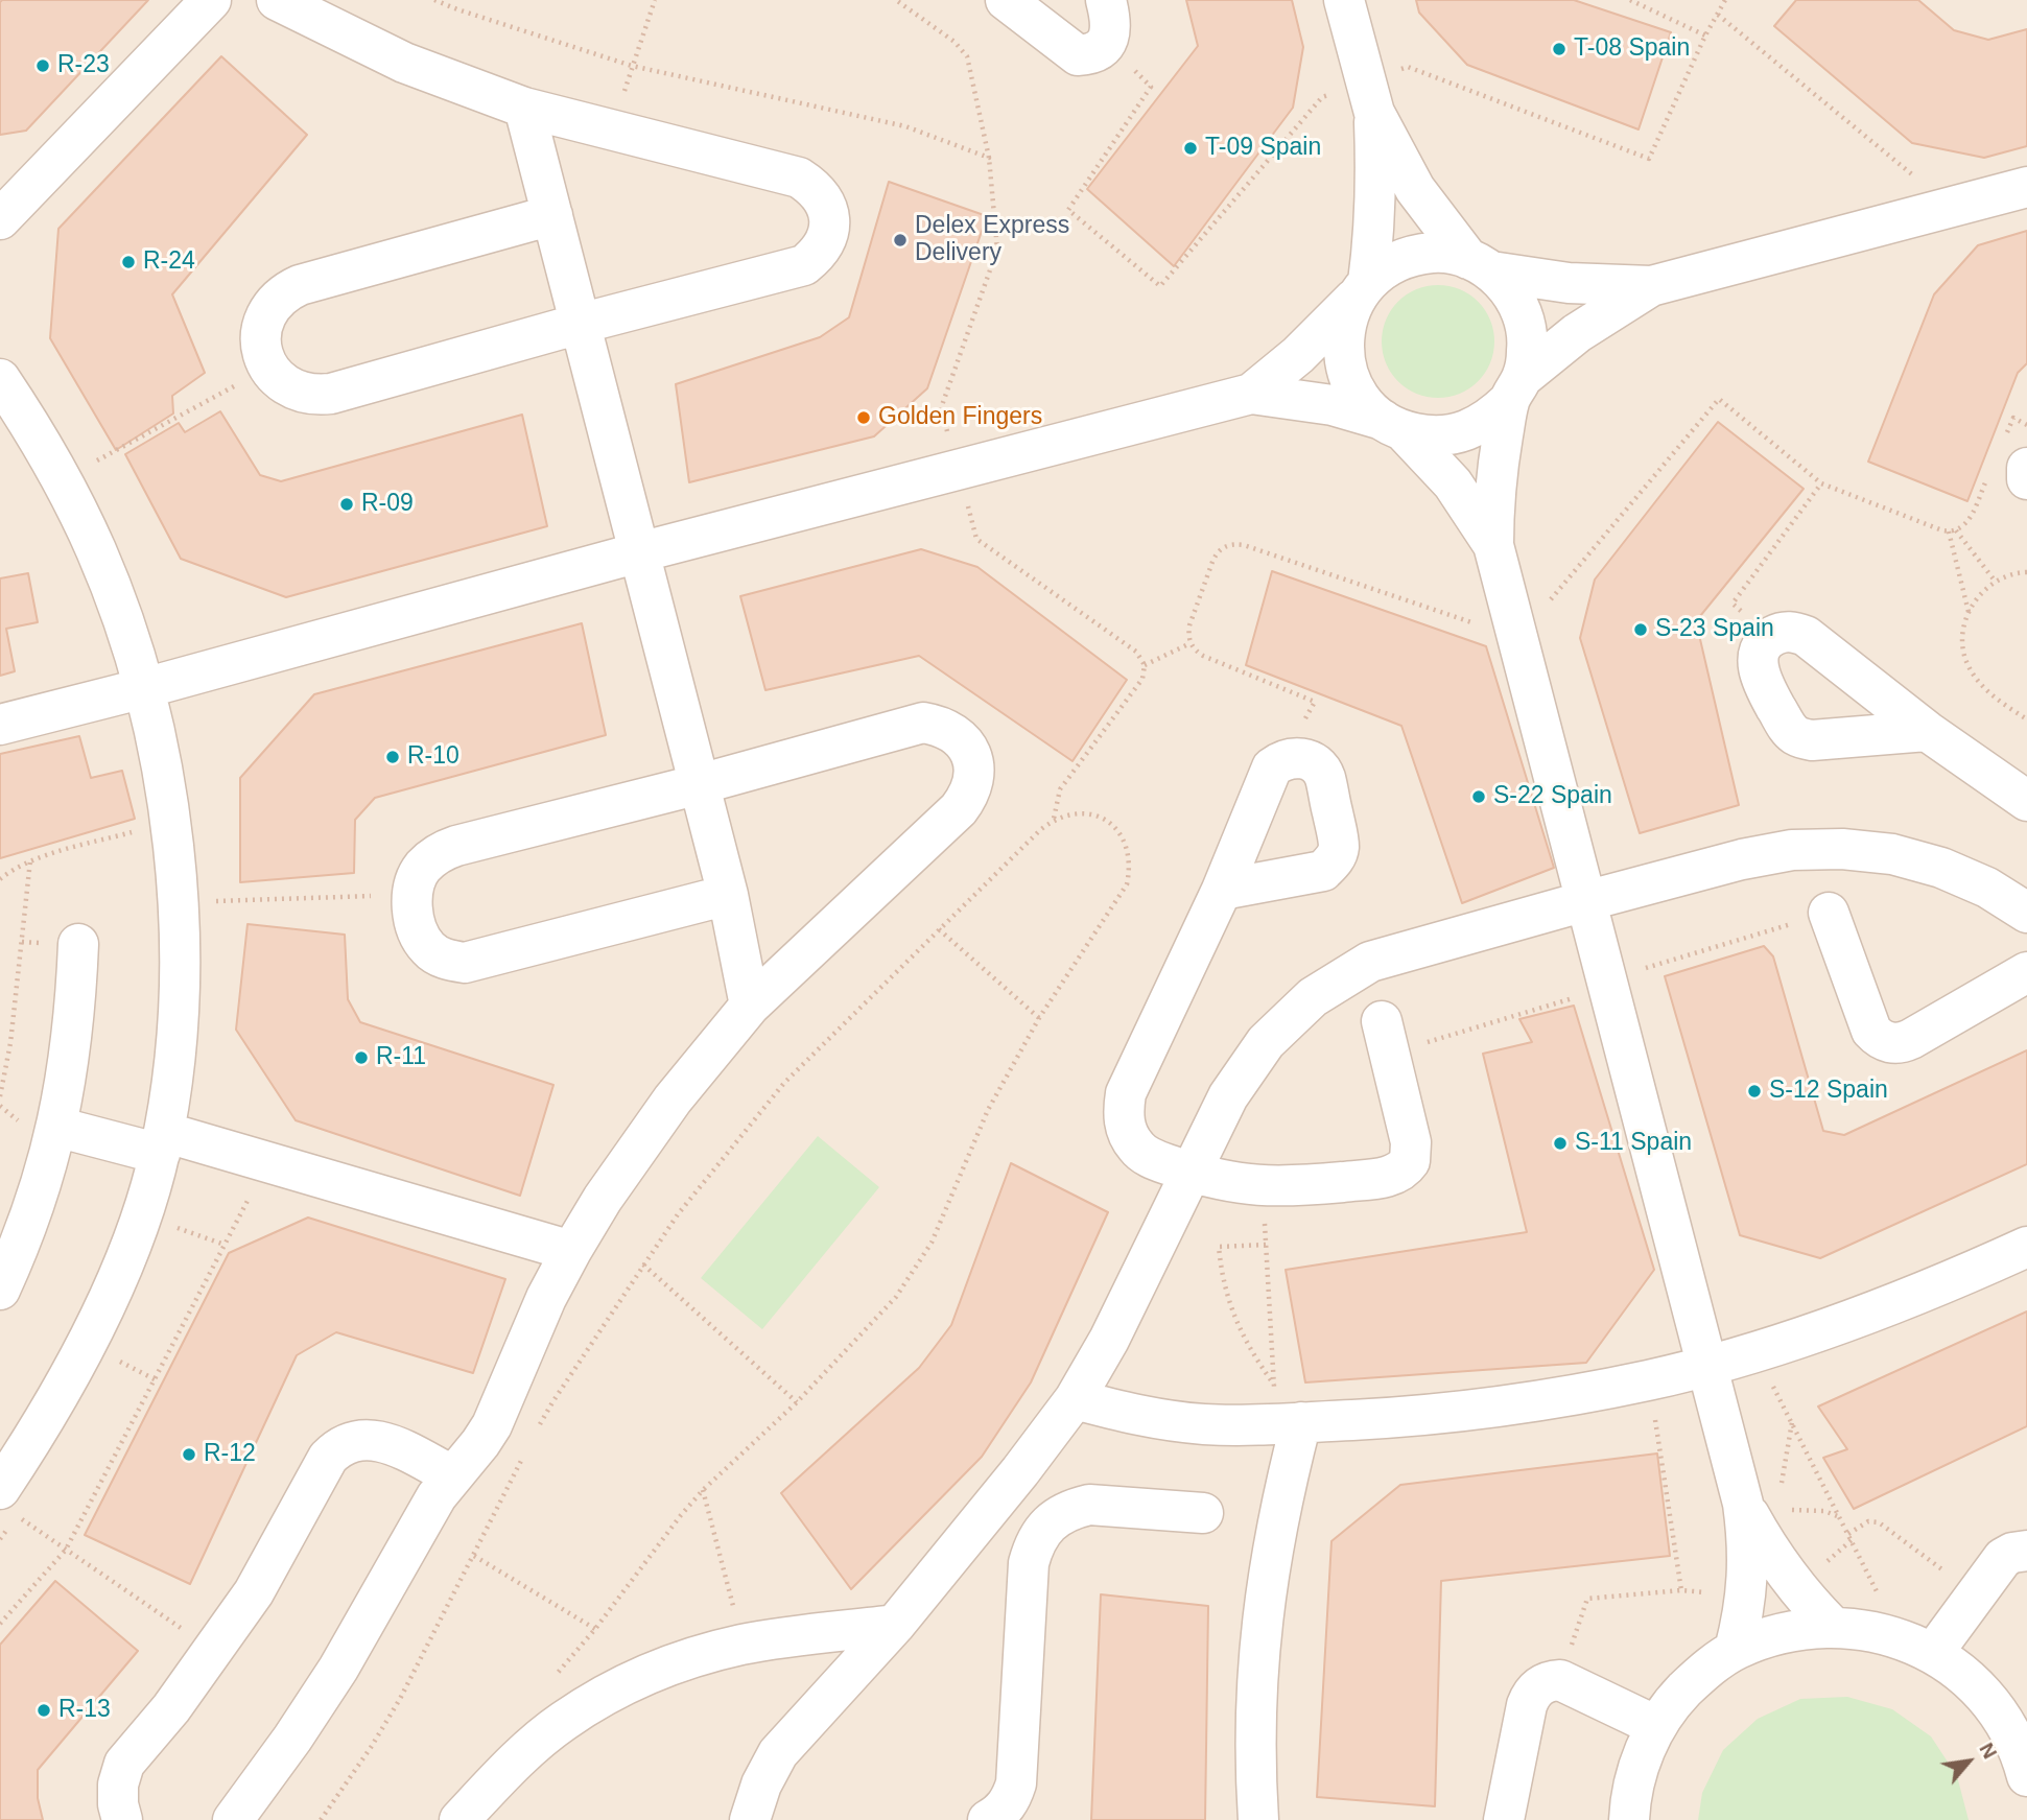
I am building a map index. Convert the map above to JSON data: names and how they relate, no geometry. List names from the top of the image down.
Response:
{
  "places": [
    "T-08 Spain",
    "R-23",
    "T-09 Spain",
    "Delex Express Delivery",
    "R-24",
    "Golden Fingers",
    "R-09",
    "S-23 Spain",
    "R-10",
    "S-22 Spain",
    "R-11",
    "S-12 Spain",
    "S-11 Spain",
    "R-12",
    "R-13"
  ],
  "north": "top right"
}
